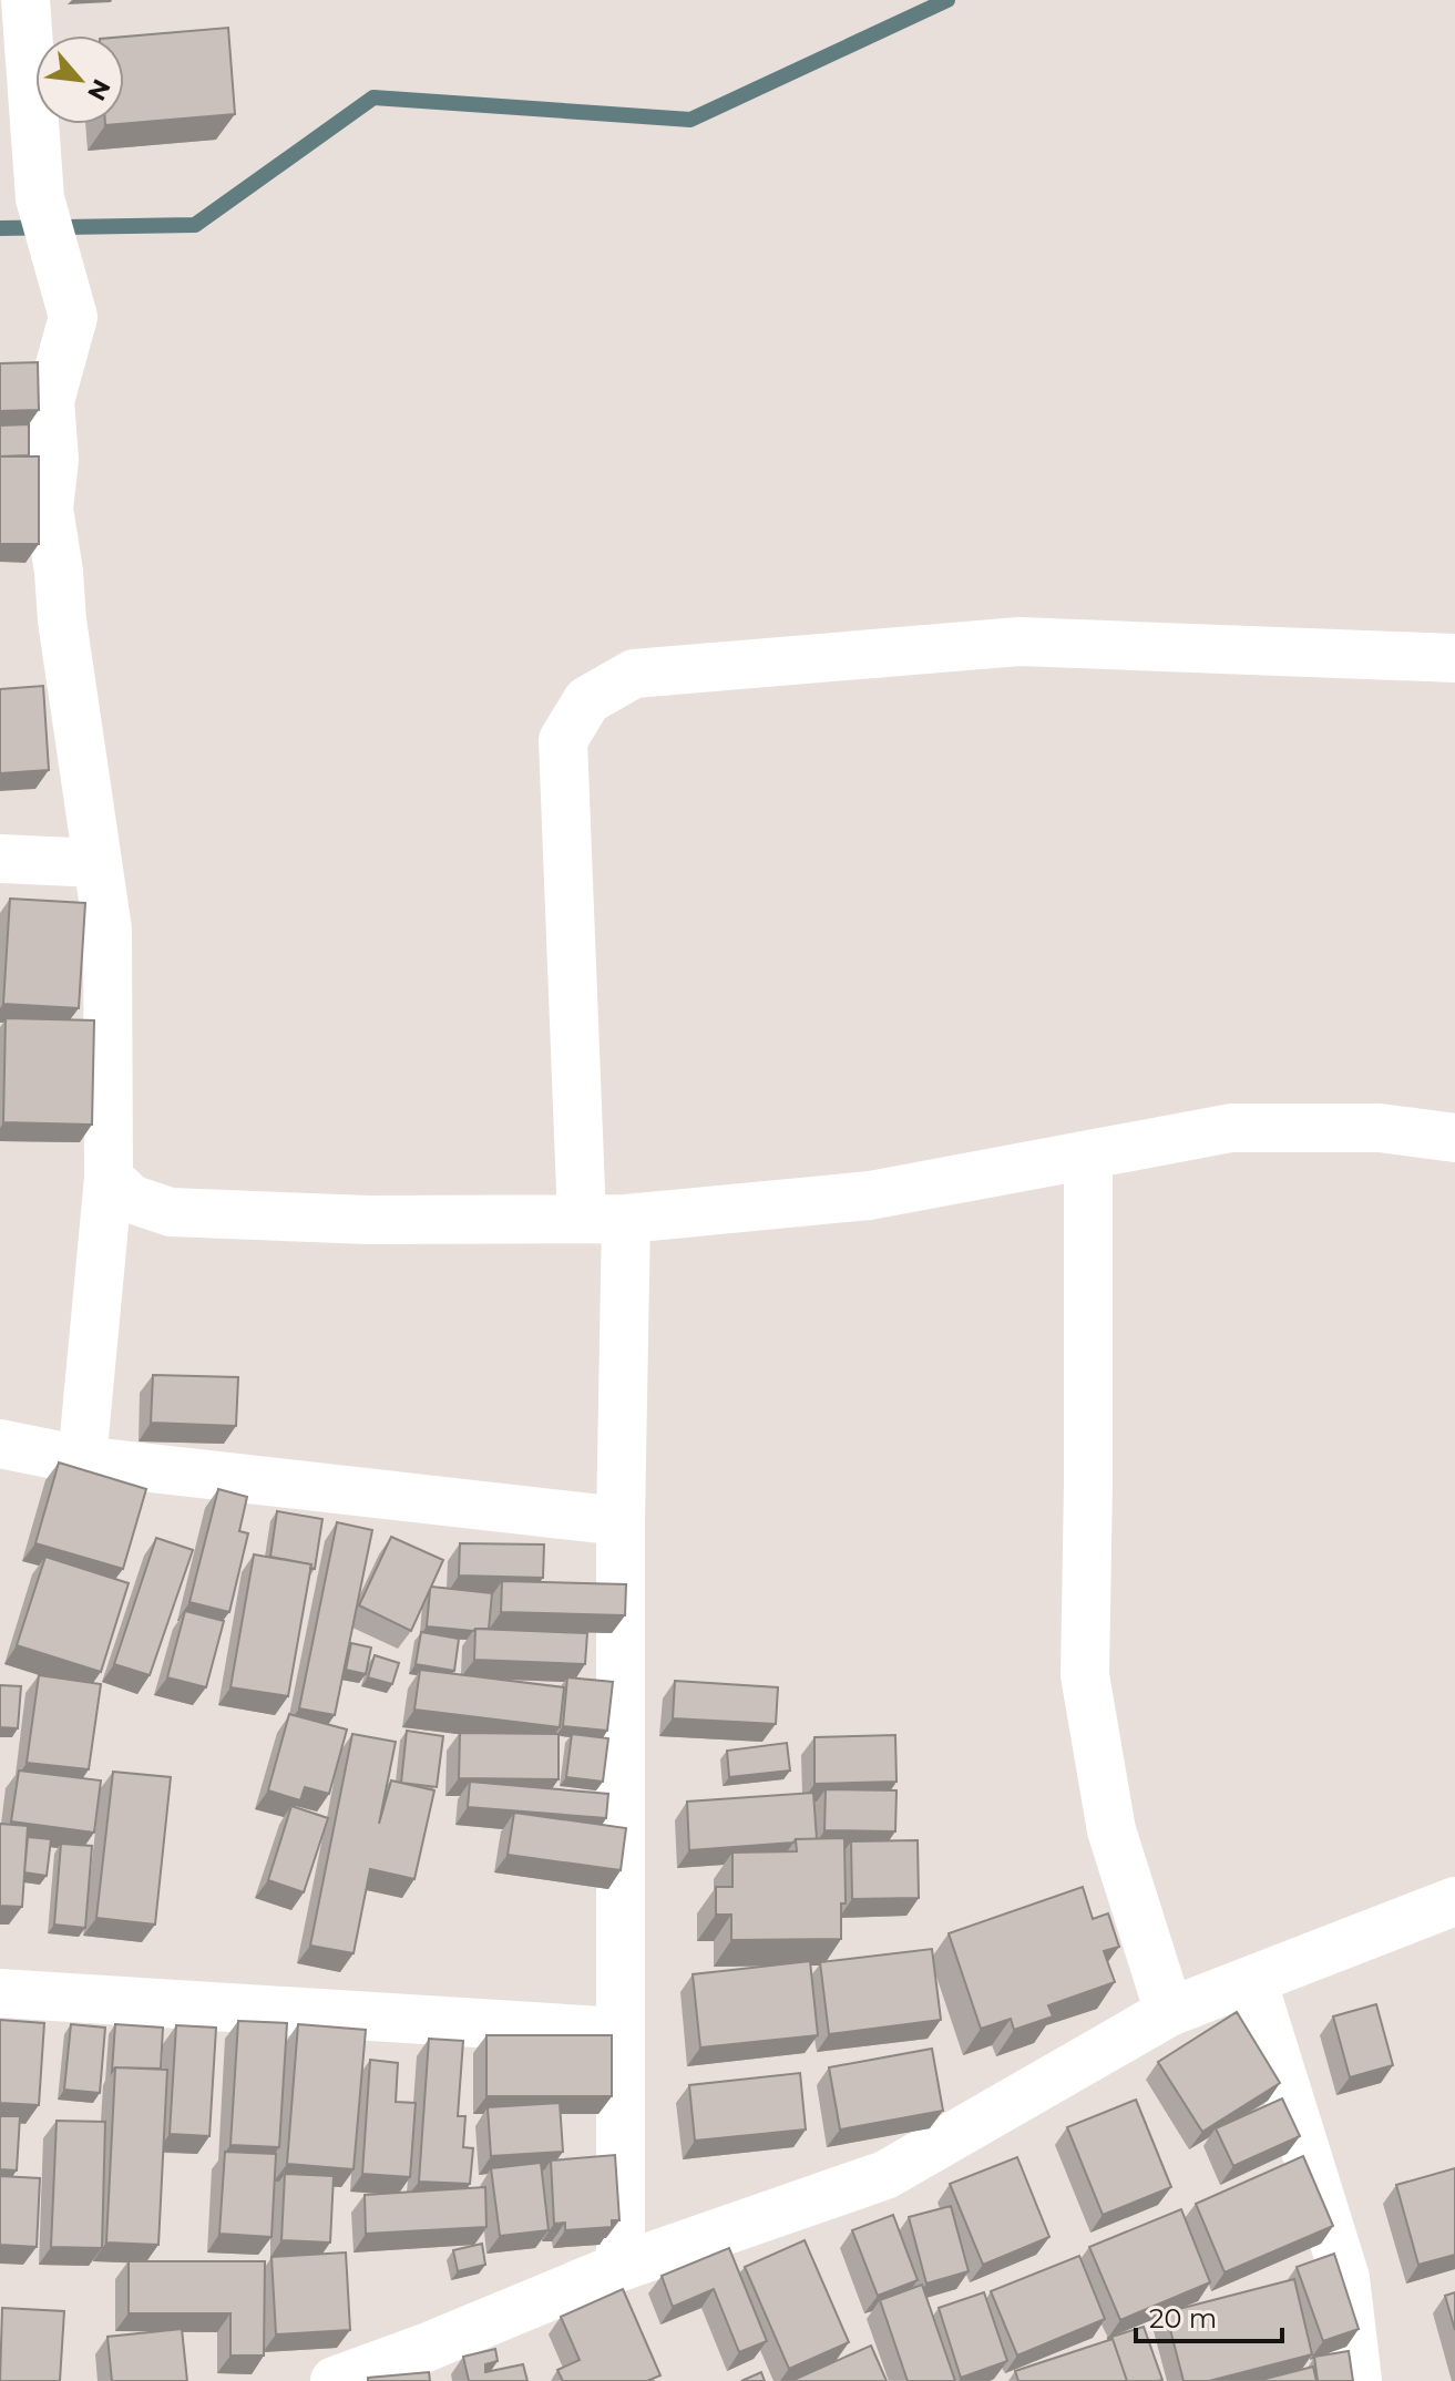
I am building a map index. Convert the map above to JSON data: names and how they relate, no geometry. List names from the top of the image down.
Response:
{
  "scale_bar": "20 m",
  "north": "bottom right"
}
